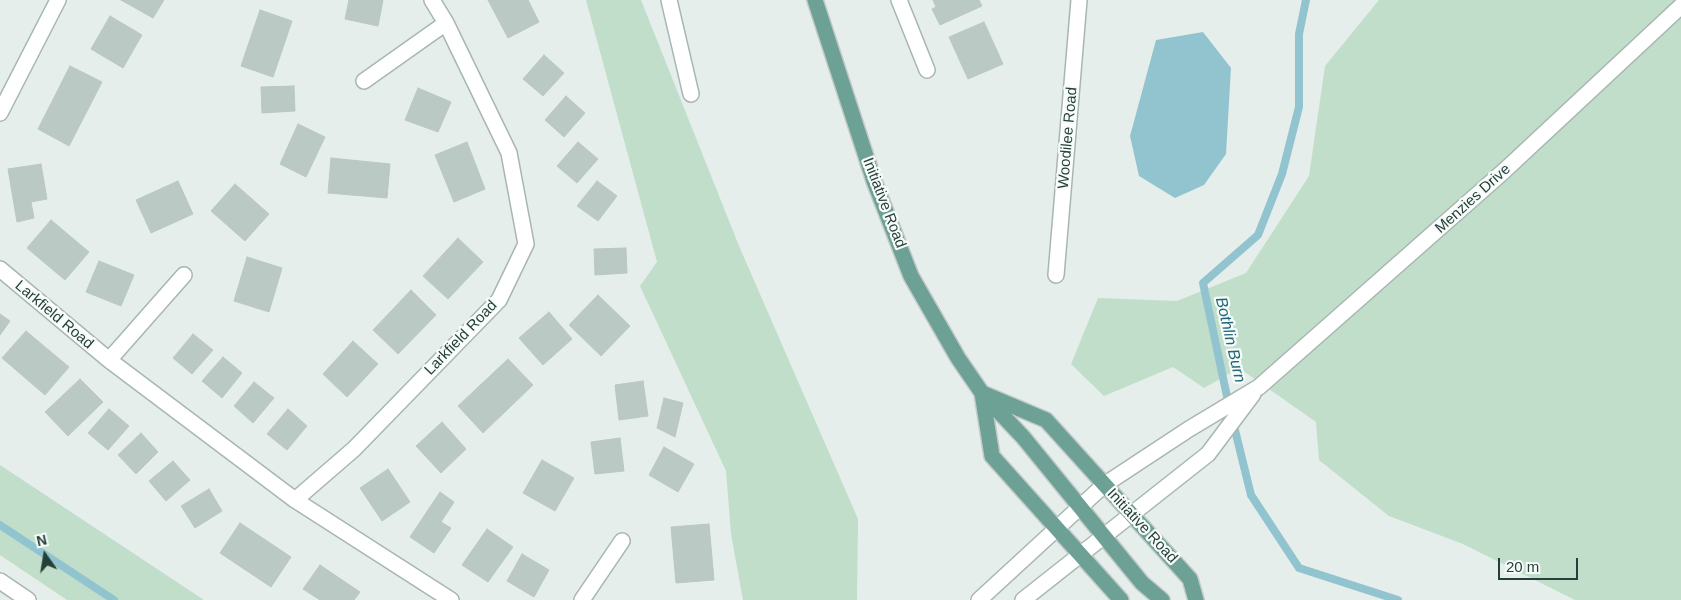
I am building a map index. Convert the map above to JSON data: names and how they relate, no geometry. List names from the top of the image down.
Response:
{
  "streets": {
    "main road": ["Initiative Road"],
    "street": ["Woodilee Road", "Menzies Drive", "Larkfield Road"]
  },
  "crossings": [
    ["Menzies Drive", "Initiative Road"]
  ],
  "water": ["Bothlin Burn"],
  "scale_bar": "20 m",
  "north": "top"
}
